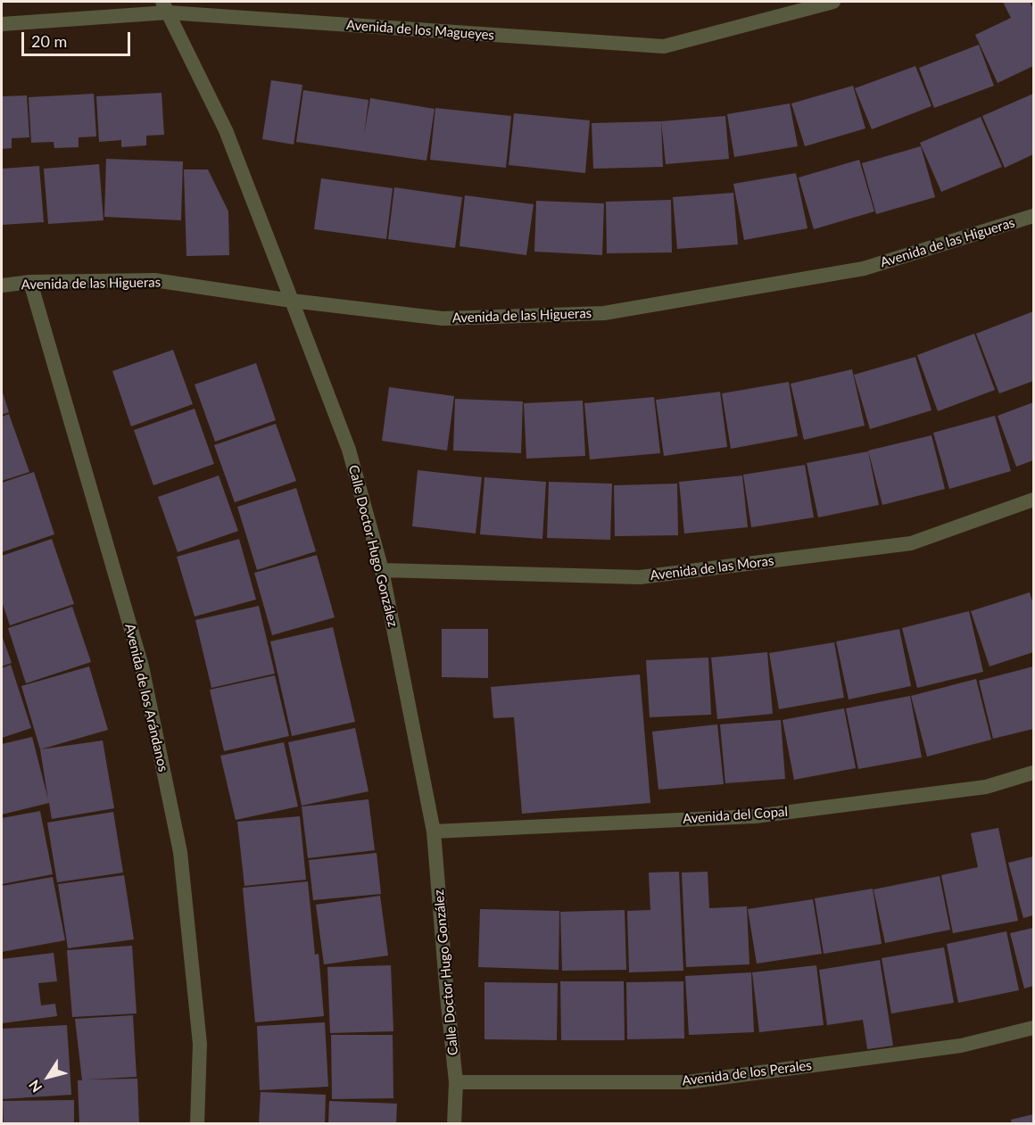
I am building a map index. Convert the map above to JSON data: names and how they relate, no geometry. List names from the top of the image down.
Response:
{
  "streets": {
    "street": [
      "Avenida de los Magueyes",
      "Avenida de las Higueras",
      "Calle Doctor Hugo González",
      "Avenida de las Moras",
      "Avenida de los Arándanos",
      "Avenida del Copal",
      "Avenida de los Perales"
    ]
  },
  "crossings": [
    ["Avenida de los Magueyes", "Calle Doctor Hugo González"],
    ["Avenida de las Higueras", "Calle Doctor Hugo González"],
    ["Avenida de las Higueras", "Avenida de los Arándanos"],
    ["Calle Doctor Hugo González", "Avenida de las Moras"],
    ["Calle Doctor Hugo González", "Avenida del Copal"],
    ["Calle Doctor Hugo González", "Avenida de los Perales"]
  ],
  "scale_bar": "20 m",
  "north": "bottom left"
}
